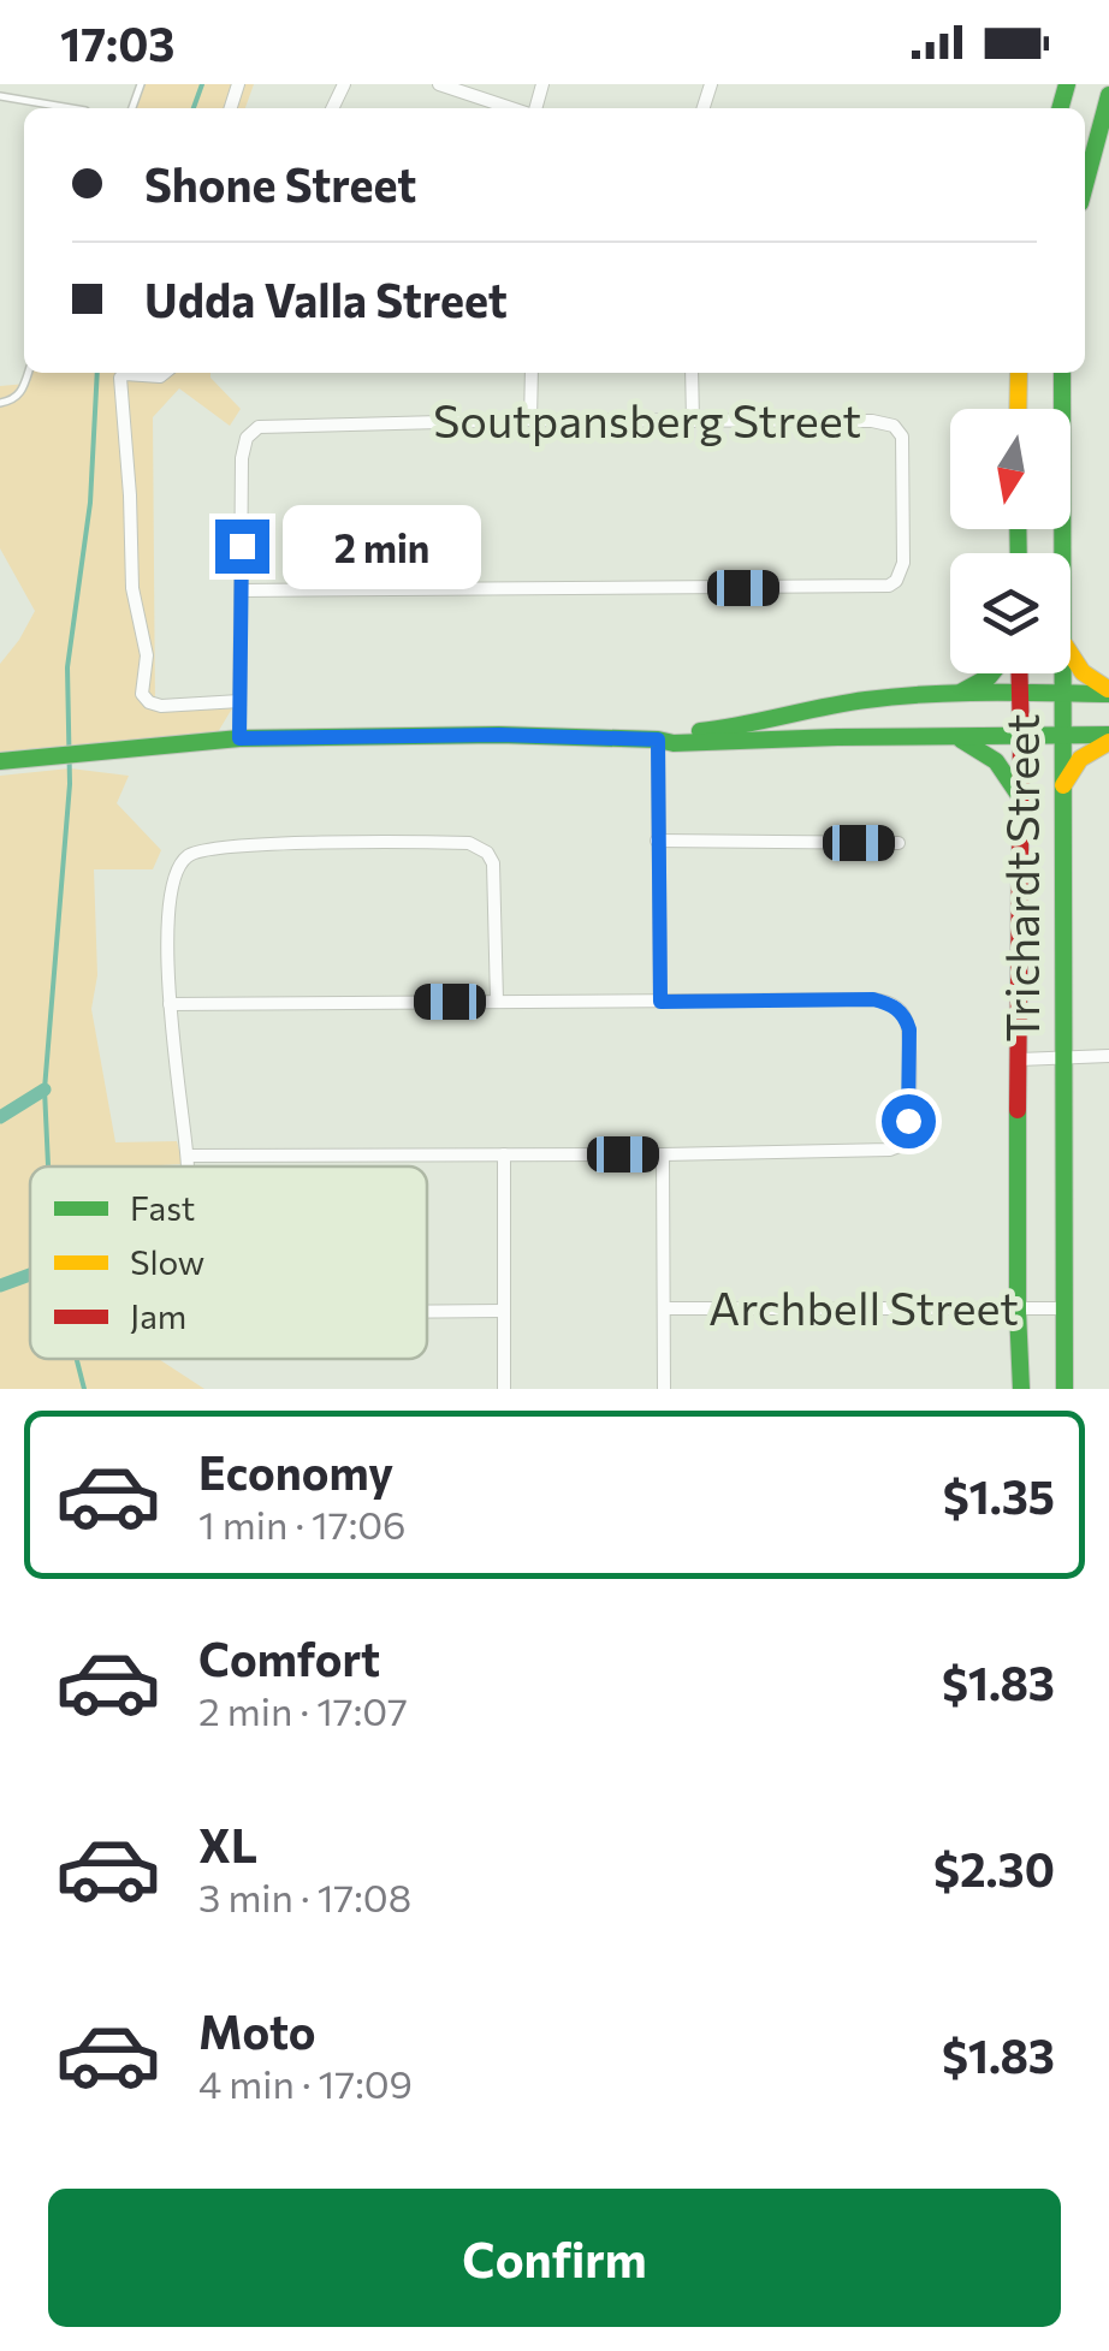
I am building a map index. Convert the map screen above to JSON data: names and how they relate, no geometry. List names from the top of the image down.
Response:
{
  "streets": {
    "street": ["Soutpansberg Street", "Trichardt Street", "Archbell Street"]
  },
  "crossings": [
    ["Trichardt Street", "Archbell Street"]
  ],
  "legend": ["Fast", "Slow", "Jam"],
  "north": "bottom",
  "page": {
    "status": "17:03",
    "banner": ["Shone Street", "Udda Valla Street"],
    "bubble": "2 min",
    "list": [
      {
        "name": "Economy",
        "note": "1 min · 17:06",
        "value": "$1.35"
      },
      {
        "name": "Comfort",
        "note": "2 min · 17:07",
        "value": "$1.83"
      },
      {
        "name": "XL",
        "note": "3 min · 17:08",
        "value": "$2.30"
      },
      {
        "name": "Moto",
        "note": "4 min · 17:09",
        "value": "$1.83"
      }
    ],
    "buttons": "Confirm"
  }
}
